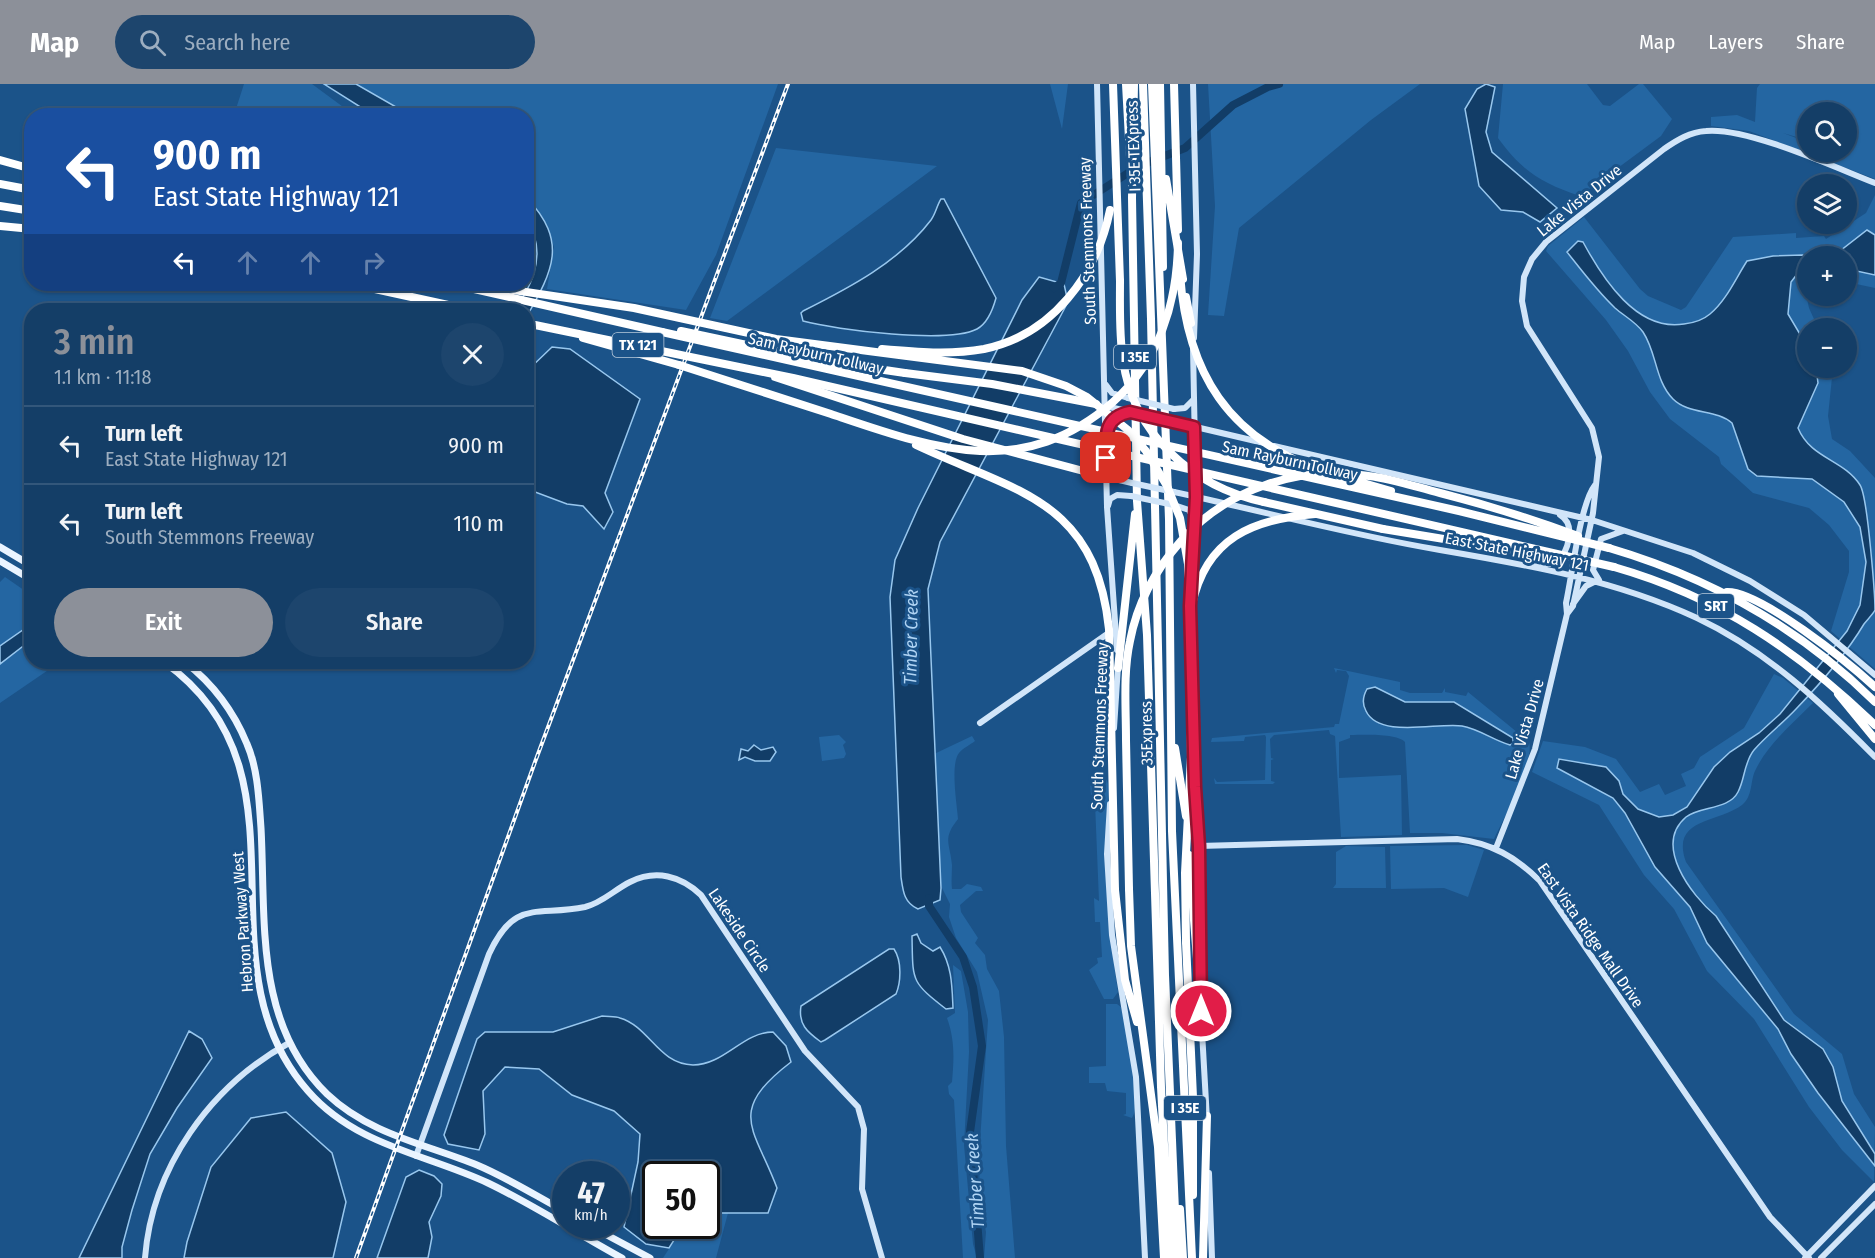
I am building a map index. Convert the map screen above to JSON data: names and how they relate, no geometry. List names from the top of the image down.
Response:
{
  "streets": {
    "highway": [
      "I 35E TEXpress",
      "TX 121",
      "Sam Rayburn Tollway",
      "I 35E",
      "SRT",
      "35Express"
    ],
    "main road": [
      "Lake Vista Drive",
      "South Stemmons Freeway",
      "East State Highway 121",
      "Hebron Parkway West",
      "Lakeside Circle",
      "East Vista Ridge Mall Drive"
    ]
  },
  "crossings": [
    ["I 35E TEXpress", "I 35E"],
    ["I 35E TEXpress", "35Express"],
    ["Lake Vista Drive", "East State Highway 121"],
    ["Lake Vista Drive", "East Vista Ridge Mall Drive"],
    ["South Stemmons Freeway", "East State Highway 121"],
    ["TX 121", "Sam Rayburn Tollway"],
    ["I 35E", "35Express"],
    ["Hebron Parkway West", "Lakeside Circle"]
  ],
  "water": ["Timber Creek"],
  "page": {
    "header": "Map",
    "search": "Search here",
    "nav": ["Map", "Layers", "Share"],
    "map_buttons": ["+", "−"],
    "turn": ["900 m", "East State Highway 121"],
    "heading": ["3 min", "1.1 km · 11:18"],
    "list": [
      {
        "name": "Turn left",
        "note": "East State Highway 121",
        "value": "900 m"
      },
      {
        "name": "Turn left",
        "note": "South Stemmons Freeway",
        "value": "110 m"
      }
    ],
    "buttons": ["Exit", "Share"],
    "speed": "47 km/h",
    "limit": "50"
  }
}
